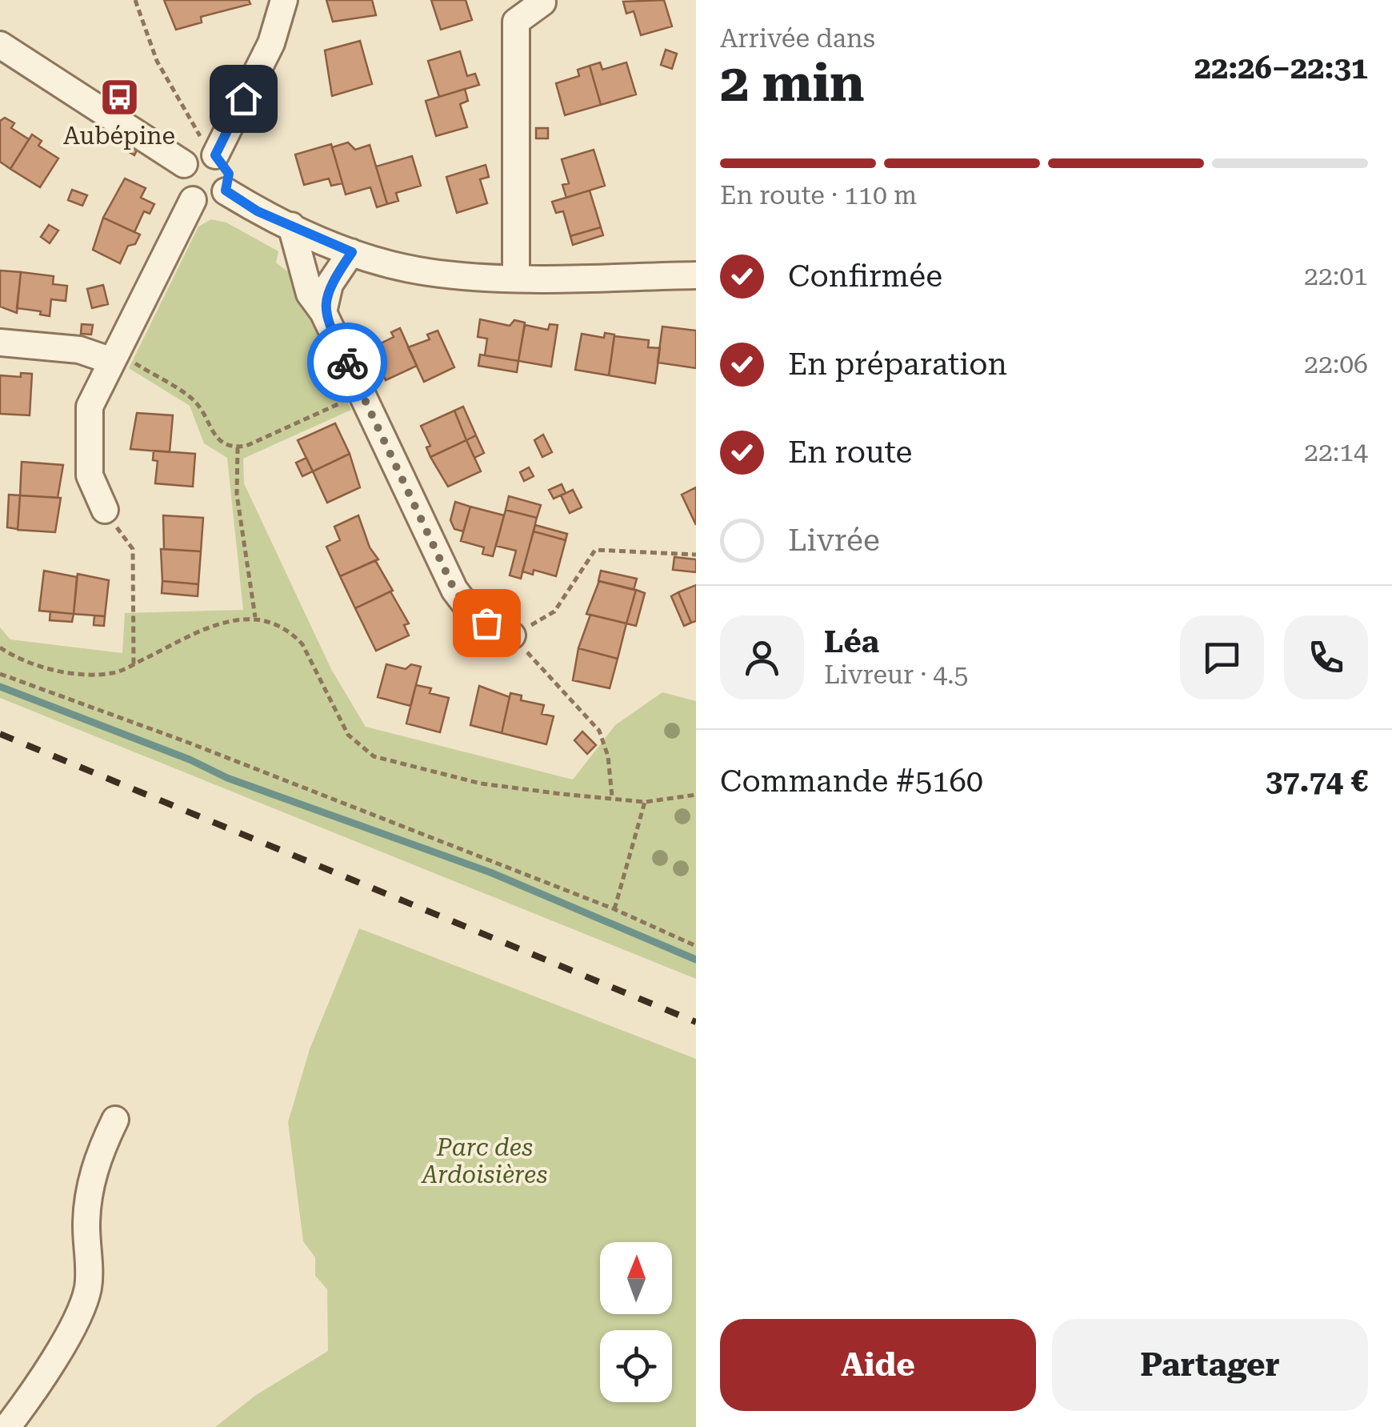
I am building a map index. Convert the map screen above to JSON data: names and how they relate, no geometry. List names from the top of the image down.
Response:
{
  "parks": ["Parc des Ardoisières"],
  "places": {
    "bus stop": ["Aubépine"]
  },
  "north": "top",
  "page": {
    "heading": ["2 min", "Arrivée dans", "22:26–22:31"],
    "panel": [
      "Léa",
      "Livreur · 4.5",
      "Commande #5160",
      "37.74 €"
    ],
    "bar": "En route · 110 m",
    "list": [
      ["Confirmée", "22:01"],
      ["En préparation", "22:06"],
      ["En route", "22:14"],
      "Livrée"
    ],
    "buttons": ["Aide", "Partager"]
  }
}
